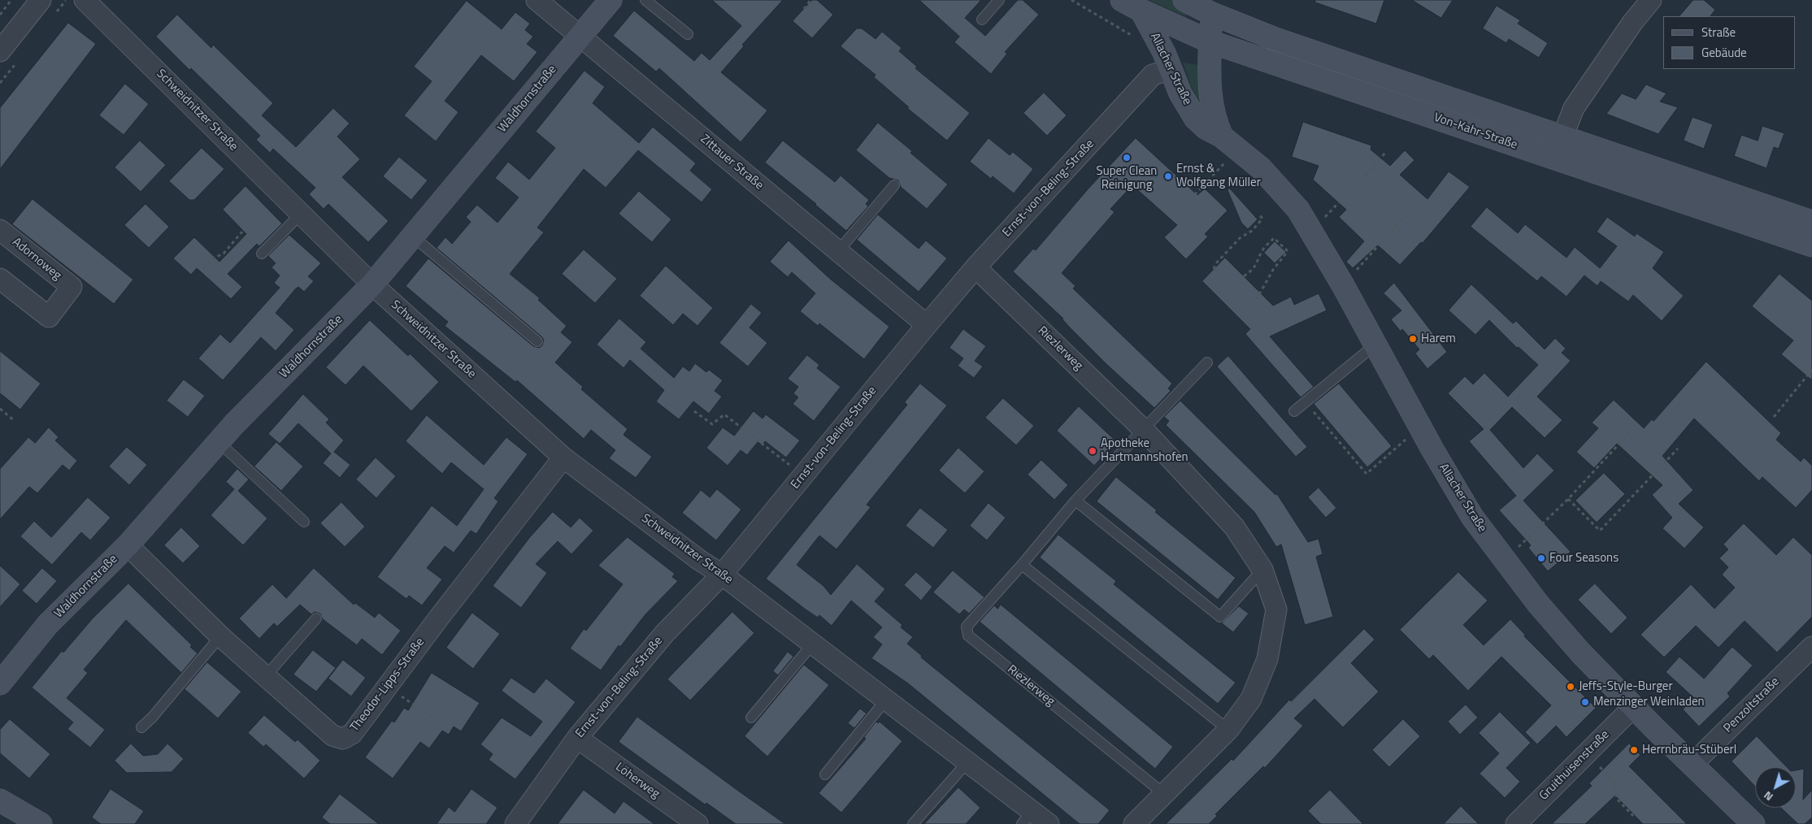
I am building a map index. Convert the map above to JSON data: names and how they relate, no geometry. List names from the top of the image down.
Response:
{
  "streets": {
    "street": [
      "Allacher Straße",
      "Waldhornstraße",
      "Schweidnitzer Straße",
      "Von-Kahr-Straße",
      "Zittauer Straße",
      "Ernst-von-Beling-Straße",
      "Adornoweg",
      "Riezlerweg",
      "Theodor-Lipps-Straße",
      "Penzoltstraße",
      "Gruithuisenstraße",
      "Löherweg"
    ]
  },
  "crossings": [
    ["Allacher Straße", "Von-Kahr-Straße"],
    ["Allacher Straße", "Ernst-von-Beling-Straße"],
    ["Allacher Straße", "Penzoltstraße"],
    ["Allacher Straße", "Gruithuisenstraße"],
    ["Waldhornstraße", "Schweidnitzer Straße"],
    ["Waldhornstraße", "Zittauer Straße"],
    ["Waldhornstraße", "Theodor-Lipps-Straße"],
    ["Schweidnitzer Straße", "Ernst-von-Beling-Straße"],
    ["Schweidnitzer Straße", "Theodor-Lipps-Straße"],
    ["Zittauer Straße", "Ernst-von-Beling-Straße"],
    ["Ernst-von-Beling-Straße", "Riezlerweg"],
    ["Ernst-von-Beling-Straße", "Löherweg"]
  ],
  "places": [
    "Super Clean Reinigung",
    "Ernst & Wolfgang Müller",
    "Harem",
    "Apotheke Hartmannshofen",
    "Four Seasons",
    "Jeffs-Style-Burger",
    "Menzinger Weinladen",
    "Herrnbräu-Stüberl"
  ],
  "legend": ["Straße", "Gebäude"],
  "north": "bottom left"
}
